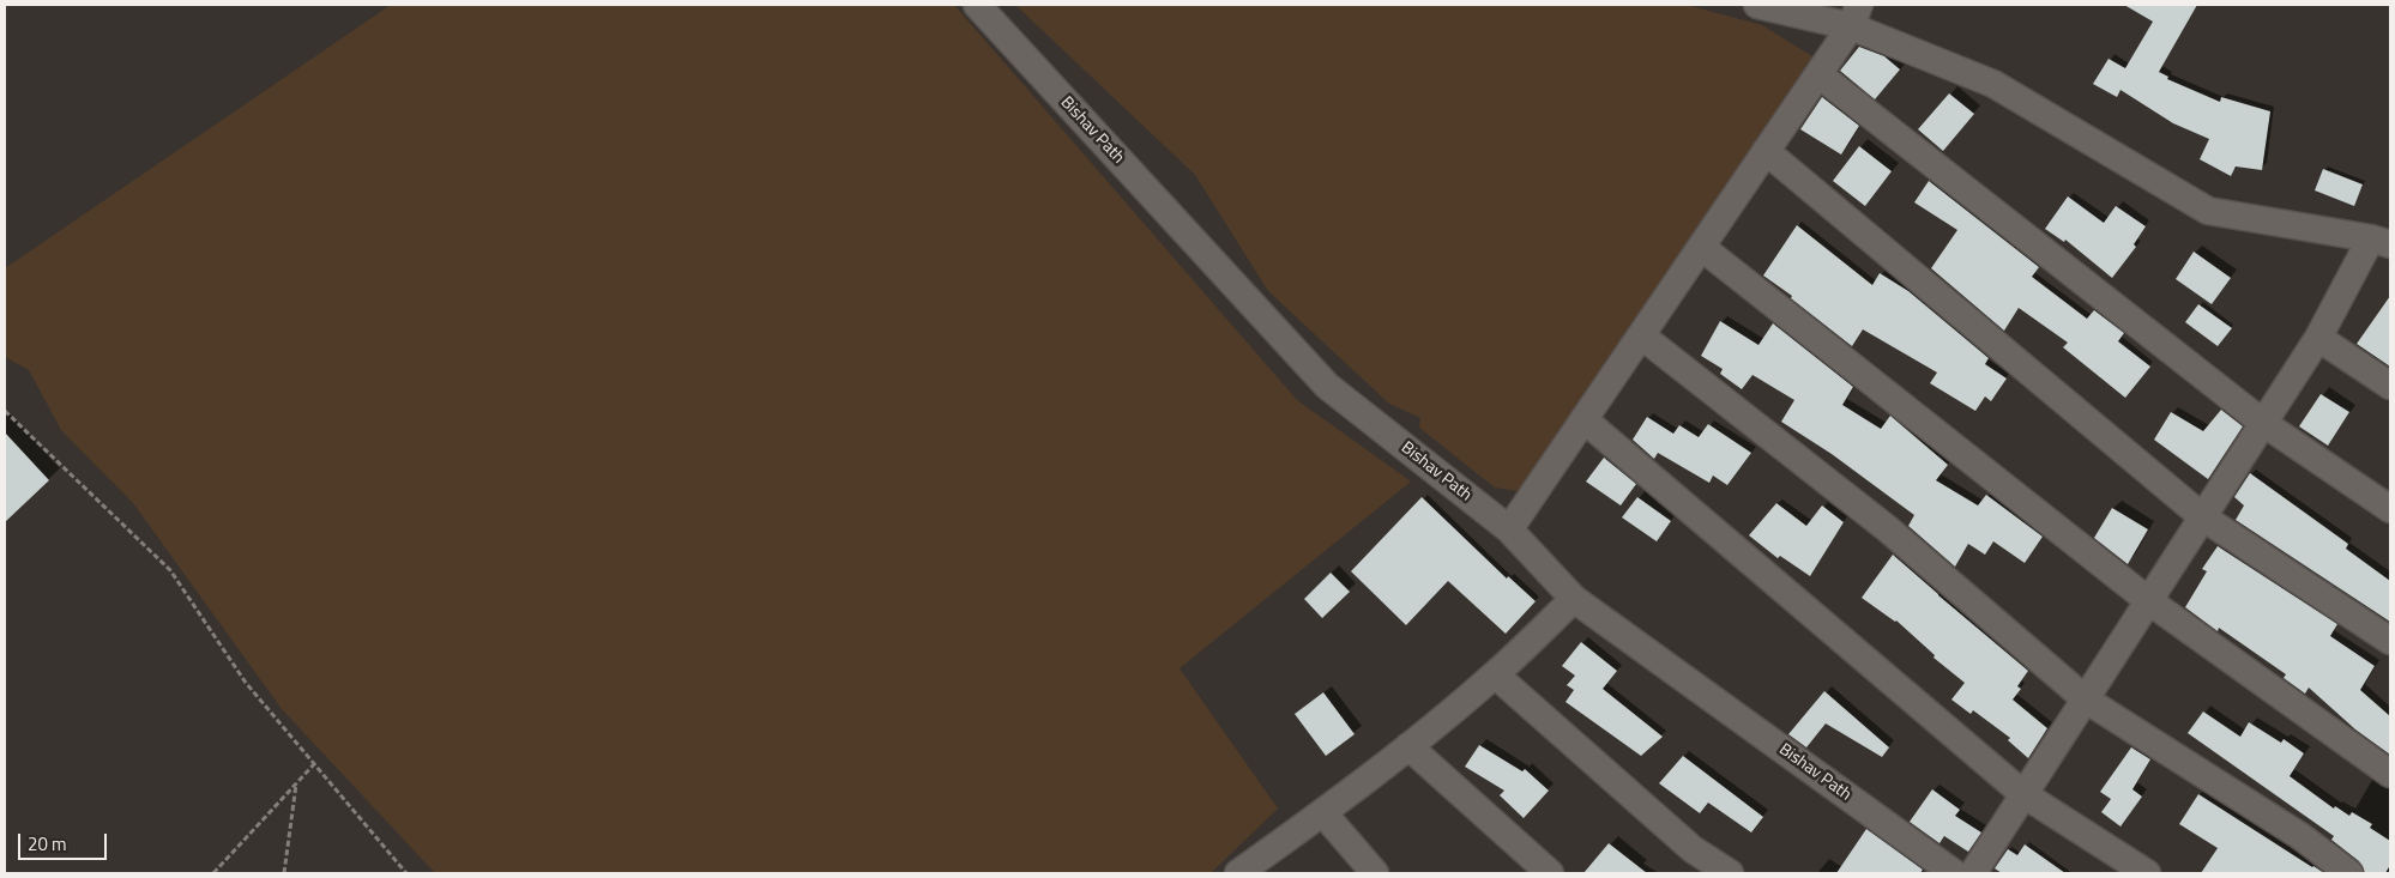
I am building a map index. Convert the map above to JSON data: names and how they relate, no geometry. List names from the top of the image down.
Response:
{
  "streets": {
    "street": ["Bishav Path"]
  },
  "scale_bar": "20 m"
}
